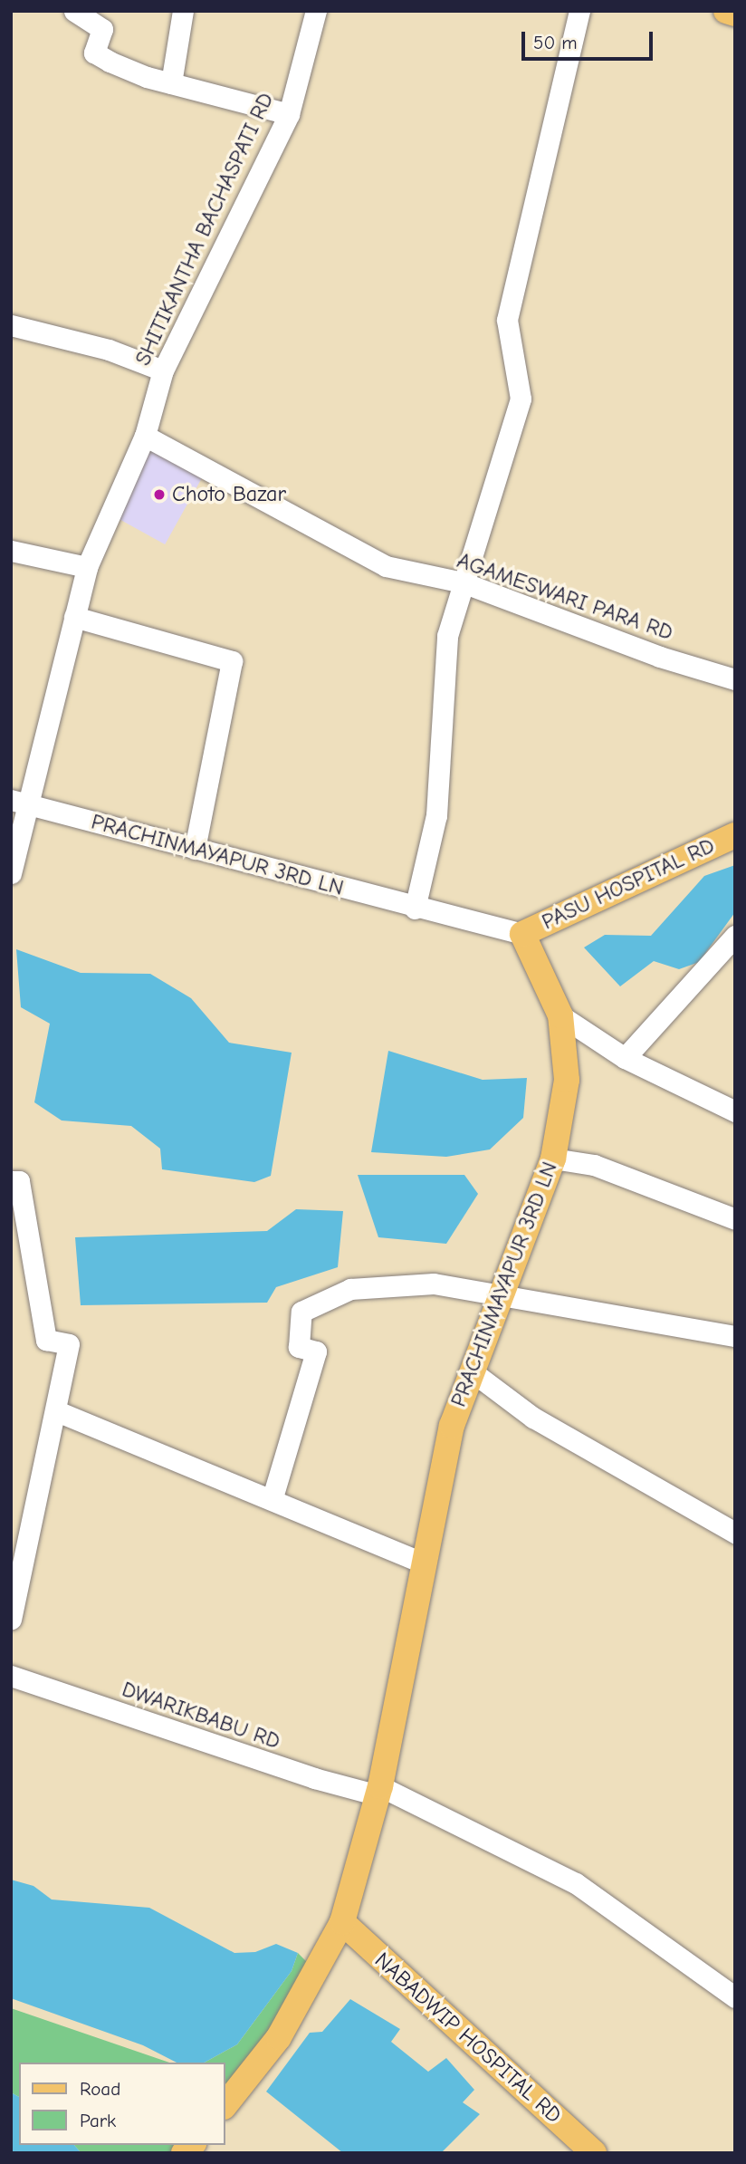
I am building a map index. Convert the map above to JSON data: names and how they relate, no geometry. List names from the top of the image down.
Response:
{
  "streets": {
    "main road": ["PRACHINMAYAPUR 3RD LN", "PASU HOSPITAL RD", "NABADWIP HOSPITAL RD"],
    "street": ["SHITIKANTHA BACHASPATI RD", "AGAMESWARI PARA RD", "DWARIKBABU RD"]
  },
  "crossings": [
    ["SHITIKANTHA BACHASPATI RD", "AGAMESWARI PARA RD"],
    ["SHITIKANTHA BACHASPATI RD", "PRACHINMAYAPUR 3RD LN"],
    ["PRACHINMAYAPUR 3RD LN", "PASU HOSPITAL RD"],
    ["PRACHINMAYAPUR 3RD LN", "DWARIKBABU RD"],
    ["PRACHINMAYAPUR 3RD LN", "NABADWIP HOSPITAL RD"]
  ],
  "places": ["Choto Bazar"],
  "legend": ["Road", "Park"],
  "scale_bar": "50 m"
}
